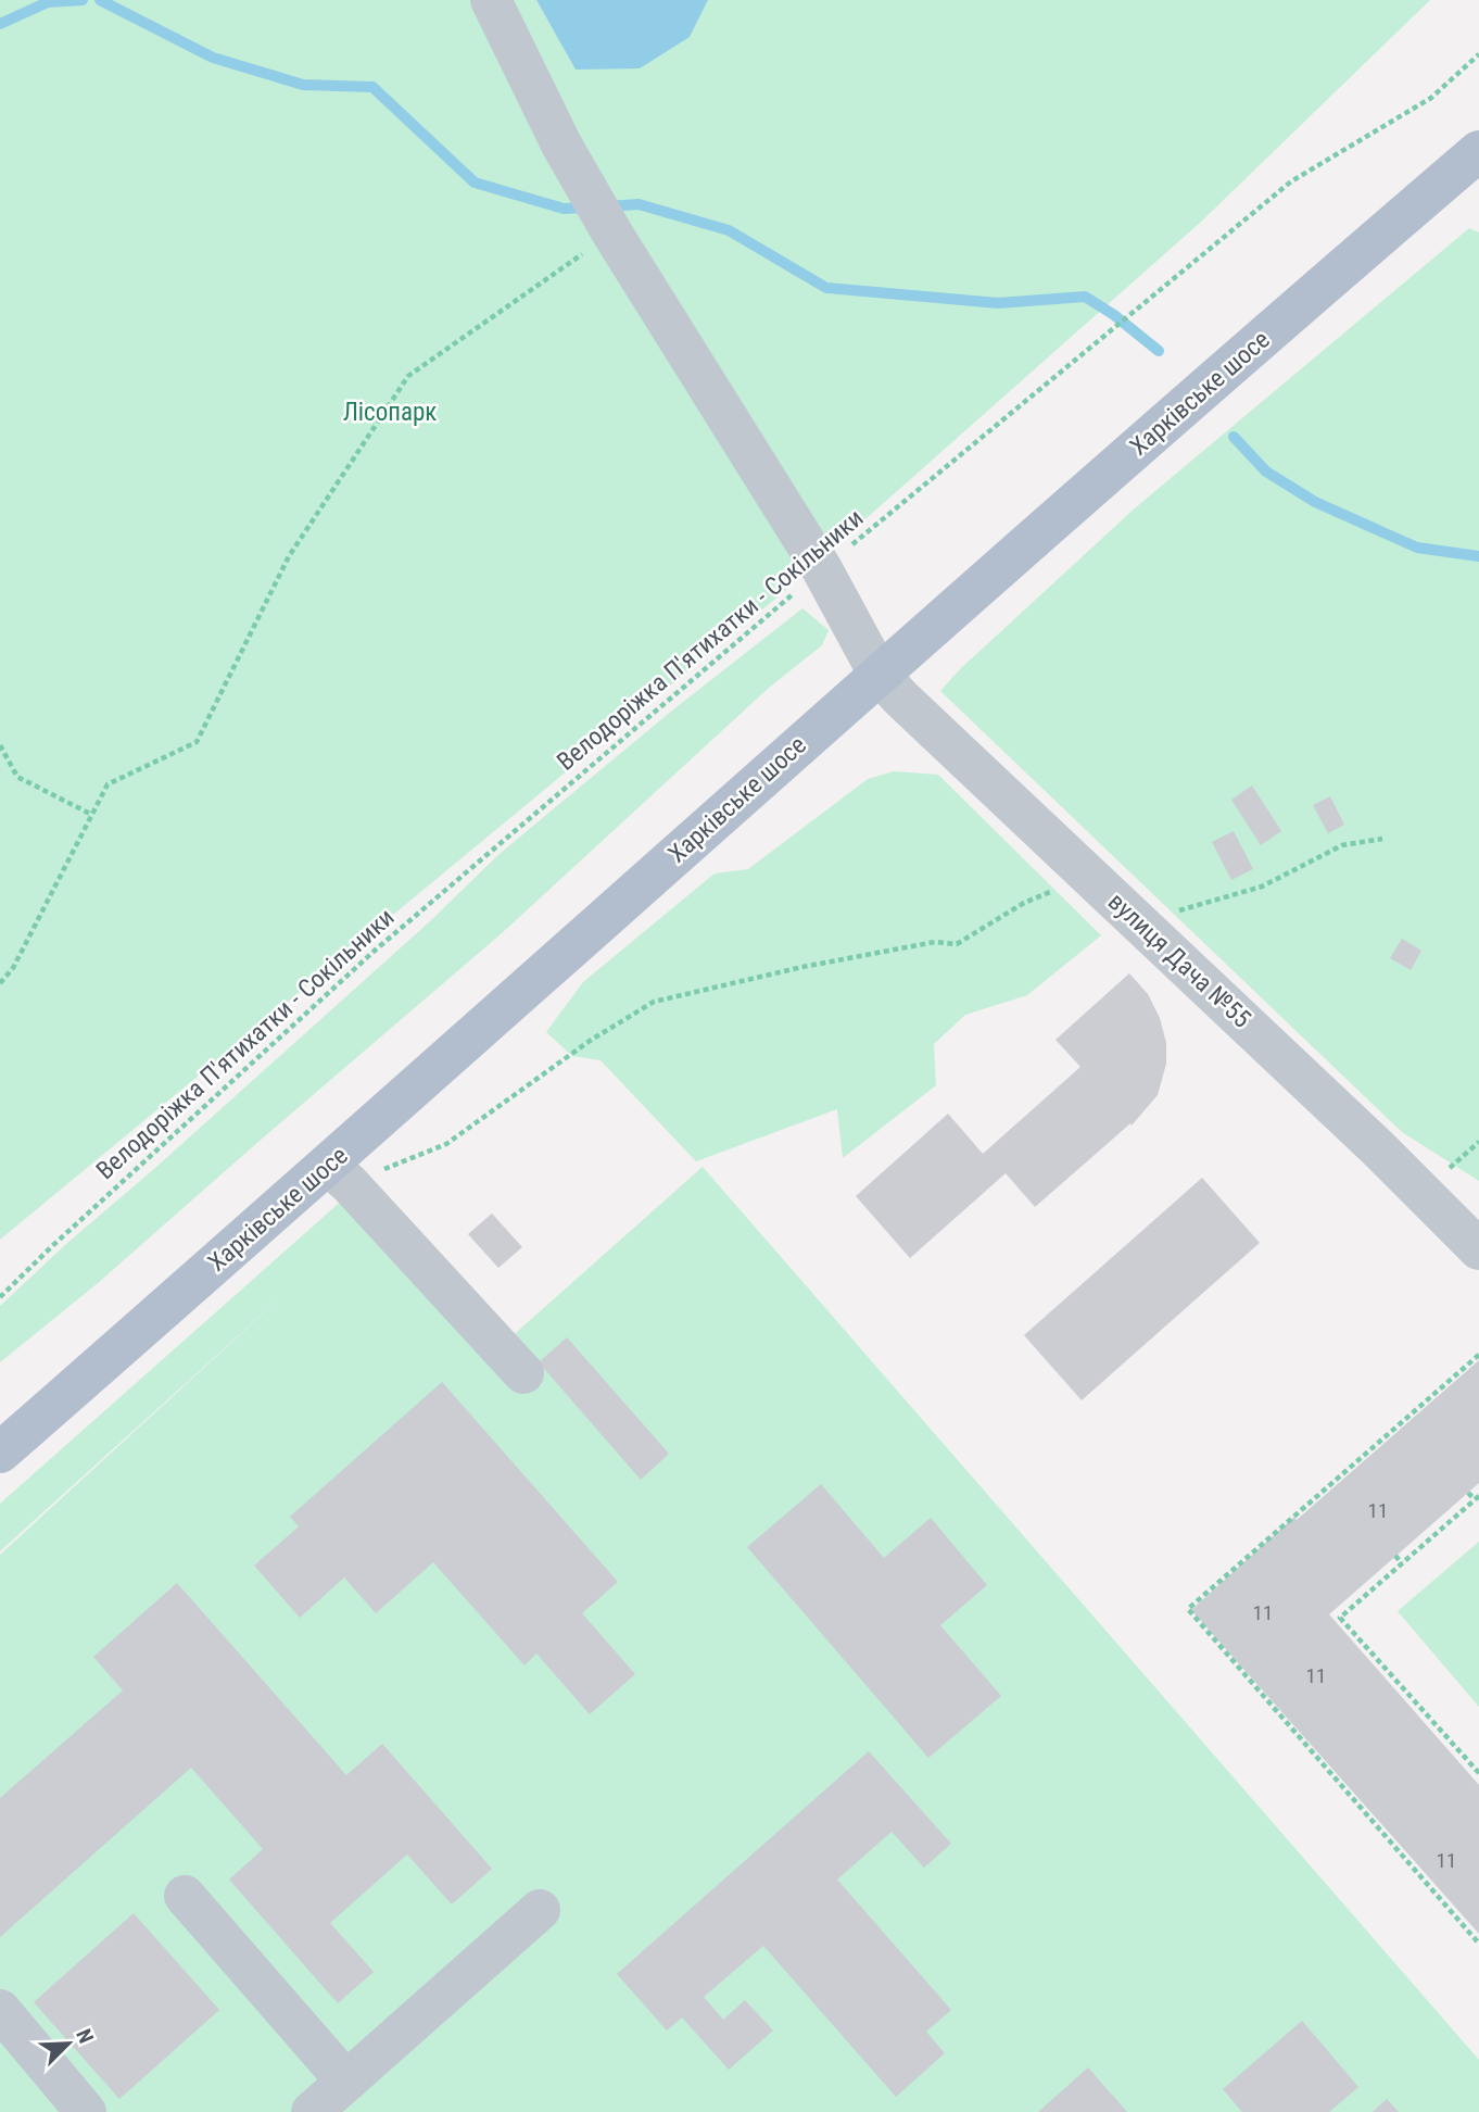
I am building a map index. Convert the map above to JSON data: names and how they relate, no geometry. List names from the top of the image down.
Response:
{
  "streets": {
    "main road": ["Харківське шосе"],
    "street": ["вулиця Дача №55"],
    "path": ["Велодоріжка П'ятихатки - Сокільники"]
  },
  "crossings": [
    ["Харківське шосе", "вулиця Дача №55"],
    ["Велодоріжка П'ятихатки - Сокільники", "вулиця Дача №55"]
  ],
  "parks": ["Лісопарк"],
  "house_numbers": [
    "11",
    "11",
    "11",
    "11"
  ],
  "north": "top right"
}
